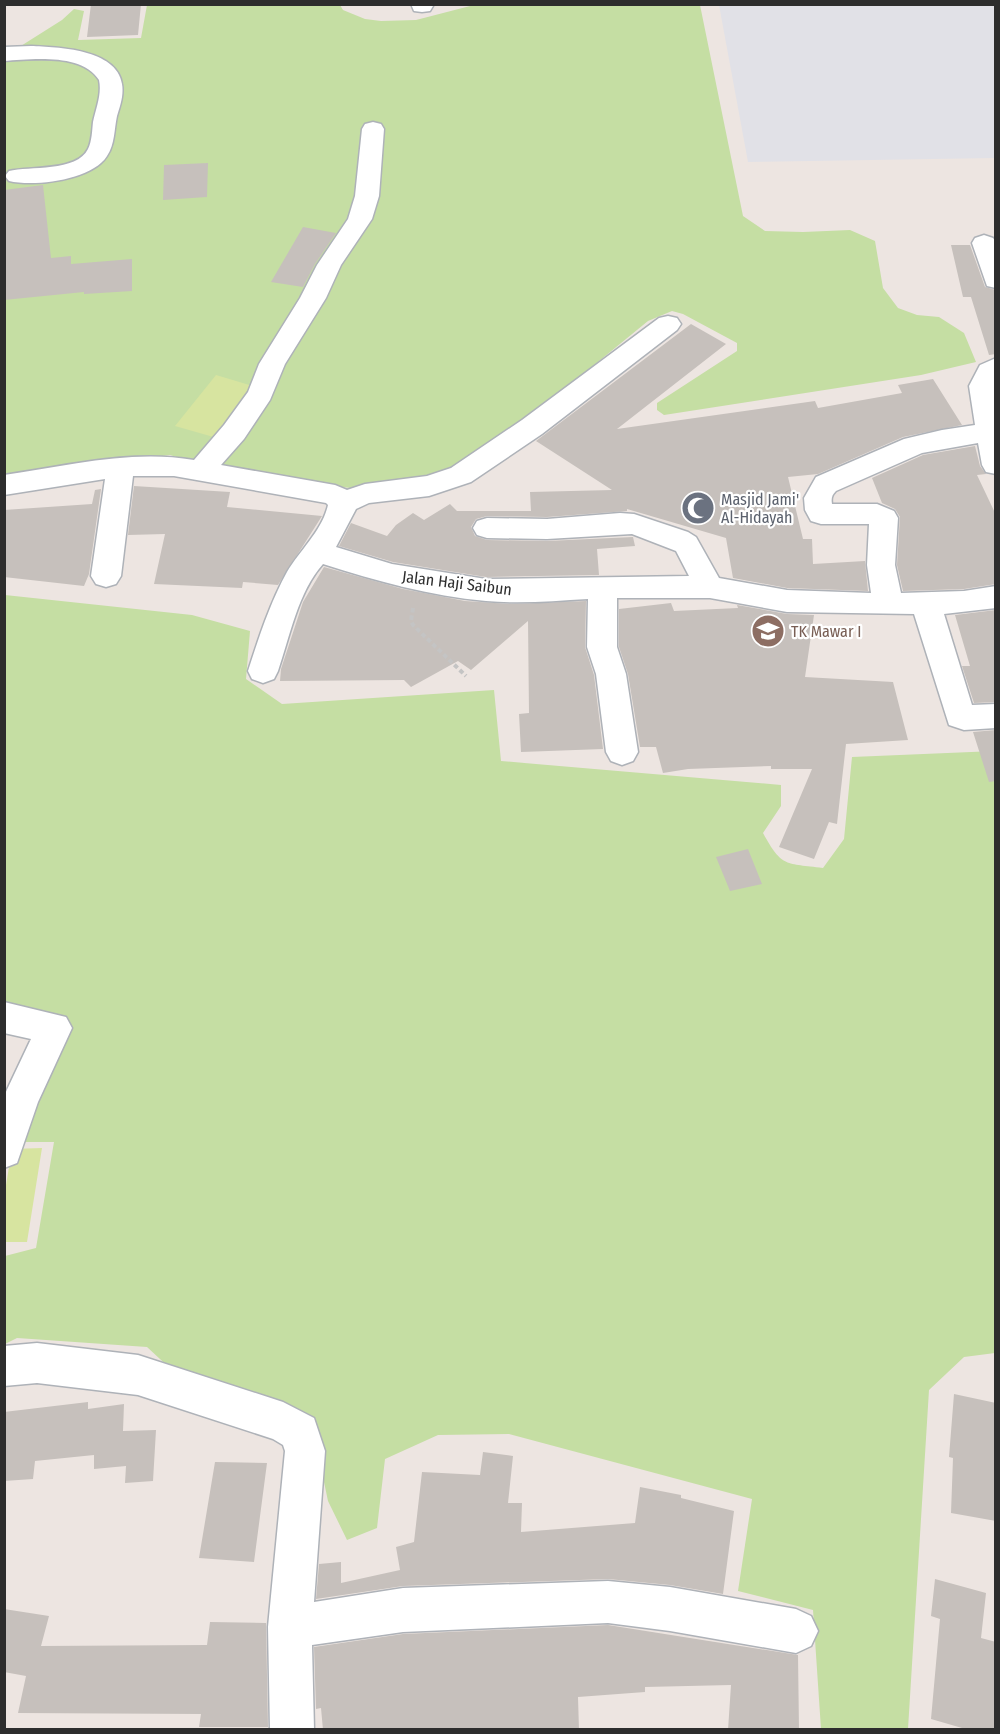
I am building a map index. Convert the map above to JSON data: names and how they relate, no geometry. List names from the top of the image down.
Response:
{
  "streets": {
    "street": ["Jalan Haji Saibun"]
  },
  "places": {
    "mosque": ["Masjid Jami' Al-Hidayah"],
    "school or university": ["TK Mawar I"]
  }
}
